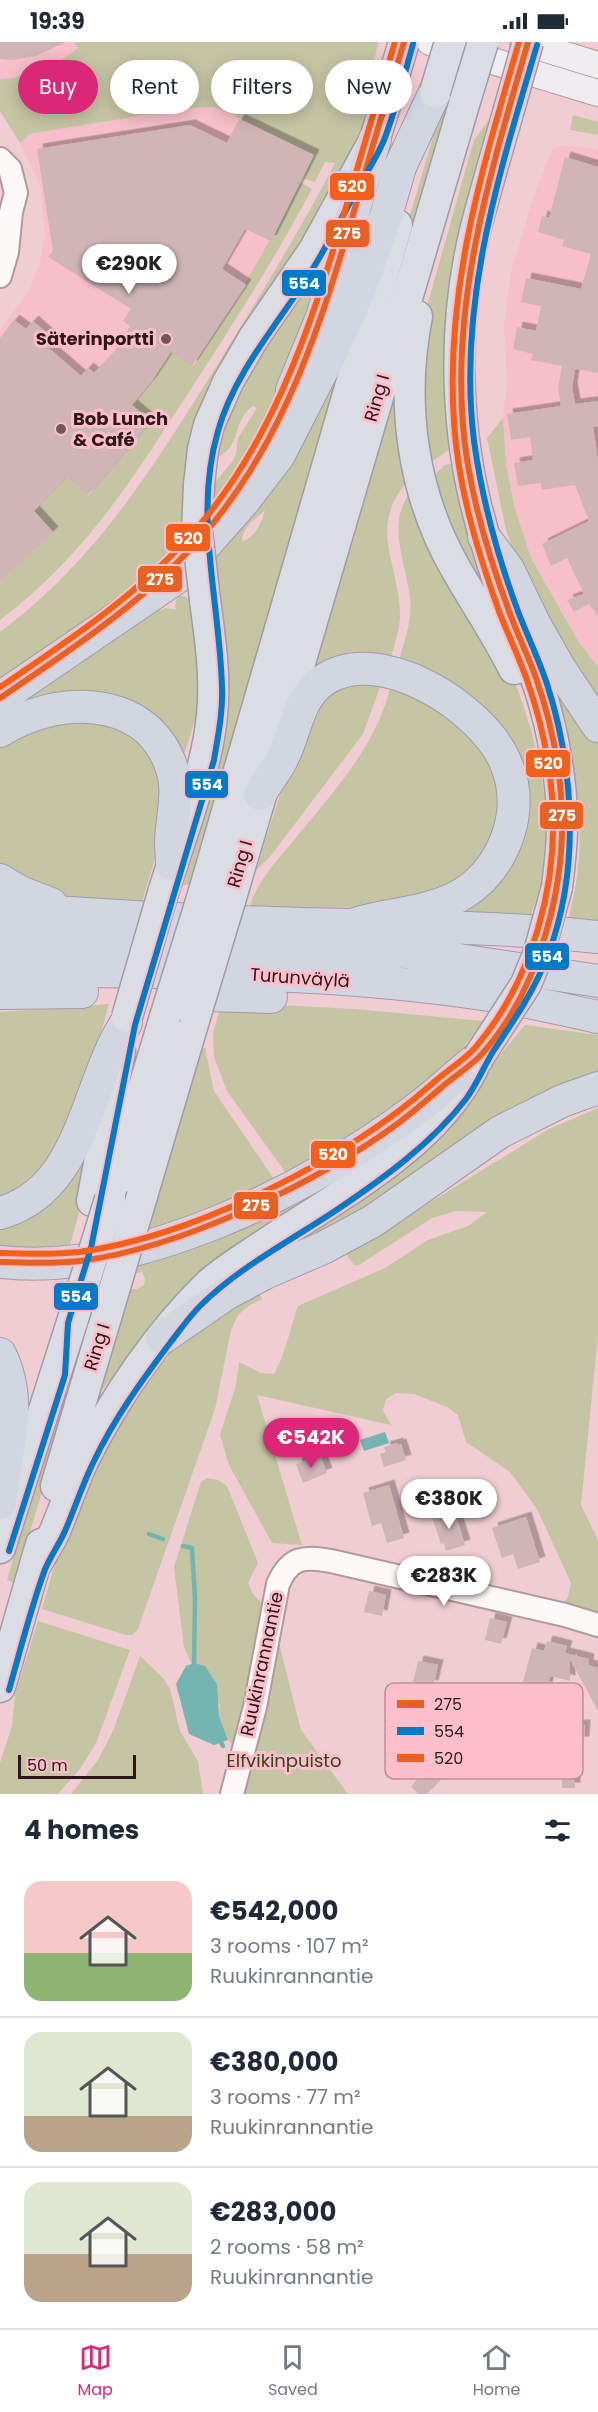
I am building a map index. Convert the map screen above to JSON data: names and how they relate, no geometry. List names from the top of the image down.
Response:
{
  "streets": {
    "highway": ["Ring I", "Turunväylä"],
    "street": ["Ruukinrannantie"]
  },
  "parks": ["Elfvikinpuisto"],
  "places": ["Säterinportti", "Bob Lunch & Café"],
  "lines": ["transit line 275", "transit line 520", "transit line 554"],
  "legend": ["275", "554", "520"],
  "scale_bar": "50 m",
  "page": {
    "status": "19:39",
    "chip": [
      "Buy",
      "Rent",
      "Filters",
      "New"
    ],
    "price": [
      "€290K",
      "€542K",
      "€380K",
      "€283K"
    ],
    "scale": "50 m",
    "heading": "4 homes",
    "list": [
      {
        "name": "€542,000",
        "note": "3 rooms · 107 m² · Ruukinrannantie"
      },
      {
        "name": "€380,000",
        "note": "3 rooms · 77 m² · Ruukinrannantie"
      },
      {
        "name": "€283,000",
        "note": "2 rooms · 58 m² · Ruukinrannantie"
      }
    ],
    "tabs": ["Map", "Saved", "Home"]
  }
}
